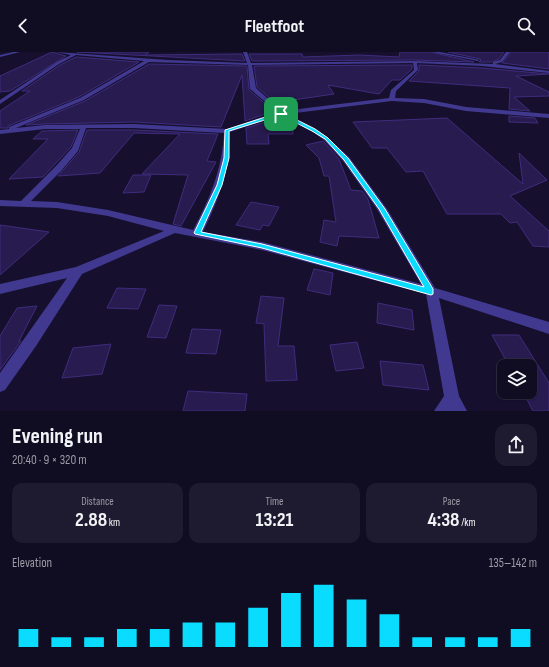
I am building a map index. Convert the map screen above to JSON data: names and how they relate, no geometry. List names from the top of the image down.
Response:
{
  "page": {
    "header": "Fleetfoot",
    "heading": ["Evening run", "20:40 · 9 × 320 m"],
    "stats": [
      ["Distance", "2.88 km"],
      ["Time", "13:21"],
      ["Pace", "4:38 /km"]
    ],
    "chart": ["Elevation", "135–142 m"]
  }
}
